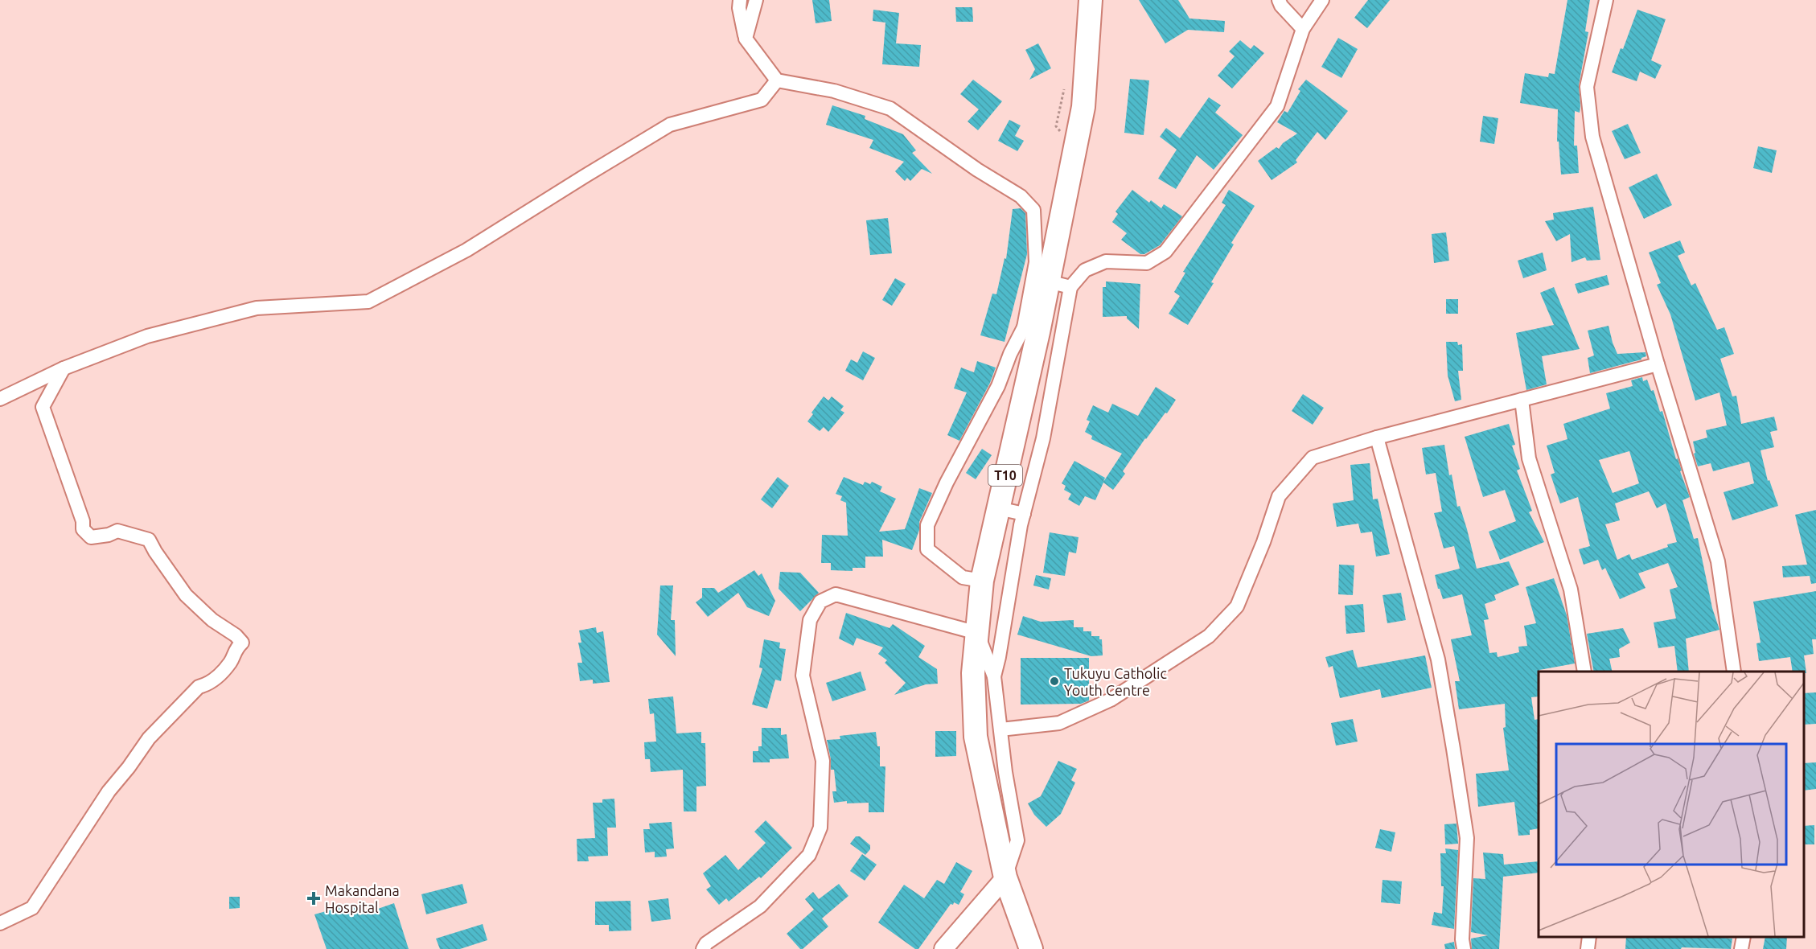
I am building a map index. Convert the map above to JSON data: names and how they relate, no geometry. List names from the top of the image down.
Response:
{
  "streets": {
    "highway": ["T10"]
  },
  "places": {
    "other": ["Tukuyu Catholic Youth Centre"],
    "health": ["Makandana Hospital"]
  }
}
